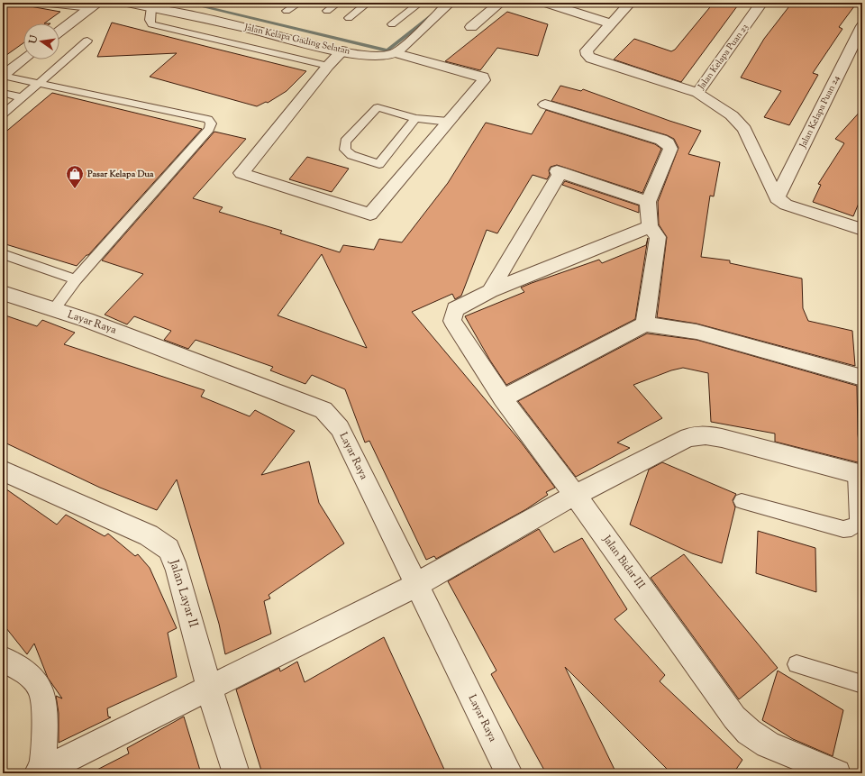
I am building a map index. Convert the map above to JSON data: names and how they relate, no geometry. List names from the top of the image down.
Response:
{
  "streets": {
    "street": [
      "Jalan Kelapa Gading Selatan",
      "Jalan Kelapa Puan 23",
      "Jalan Kelapa Puan 24",
      "Layar Raya",
      "Jalan Bidar III",
      "Jalan Layar II"
    ]
  },
  "places": {
    "shop": ["Pasar Kelapa Dua"]
  },
  "north": "left"
}
